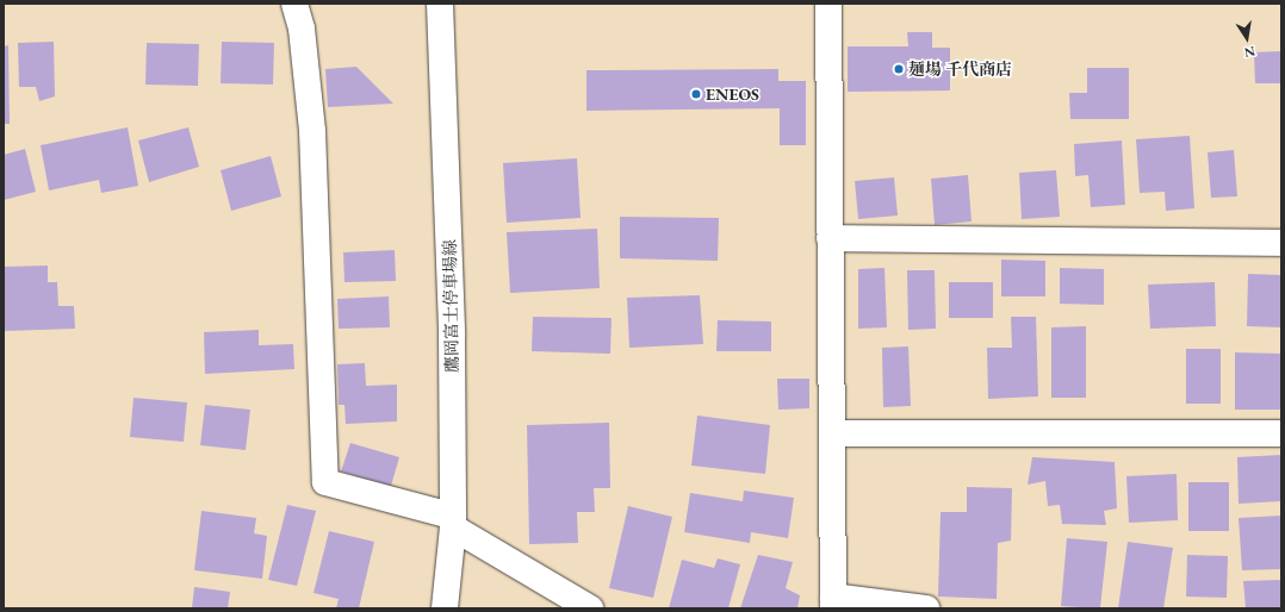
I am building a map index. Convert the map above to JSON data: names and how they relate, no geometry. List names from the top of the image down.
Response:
{
  "streets": {
    "street": ["鷹岡富士停車場線"]
  },
  "places": ["麺場 千代商店", "ENEOS"],
  "north": "bottom"
}
